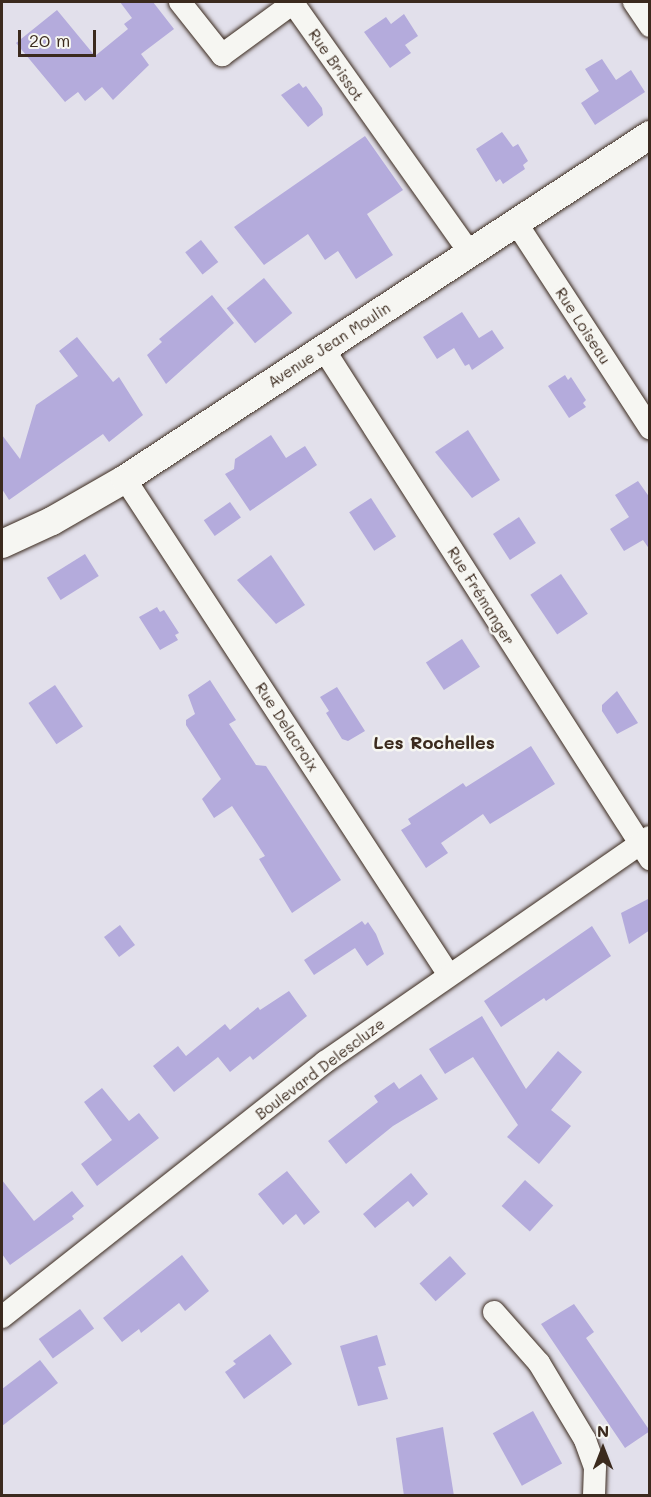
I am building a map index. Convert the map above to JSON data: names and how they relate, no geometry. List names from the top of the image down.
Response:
{
  "streets": {
    "street": [
      "Rue Brissot",
      "Rue Loiseau",
      "Avenue Jean Moulin",
      "Rue Frémanger",
      "Rue Delacroix",
      "Boulevard Delescluze"
    ]
  },
  "crossings": [
    ["Rue Brissot", "Avenue Jean Moulin"],
    ["Rue Loiseau", "Avenue Jean Moulin"],
    ["Avenue Jean Moulin", "Rue Frémanger"],
    ["Avenue Jean Moulin", "Rue Delacroix"],
    ["Rue Frémanger", "Boulevard Delescluze"],
    ["Rue Delacroix", "Boulevard Delescluze"]
  ],
  "districts": ["Les Rochelles"],
  "scale_bar": "20 m",
  "north": "top"
}
